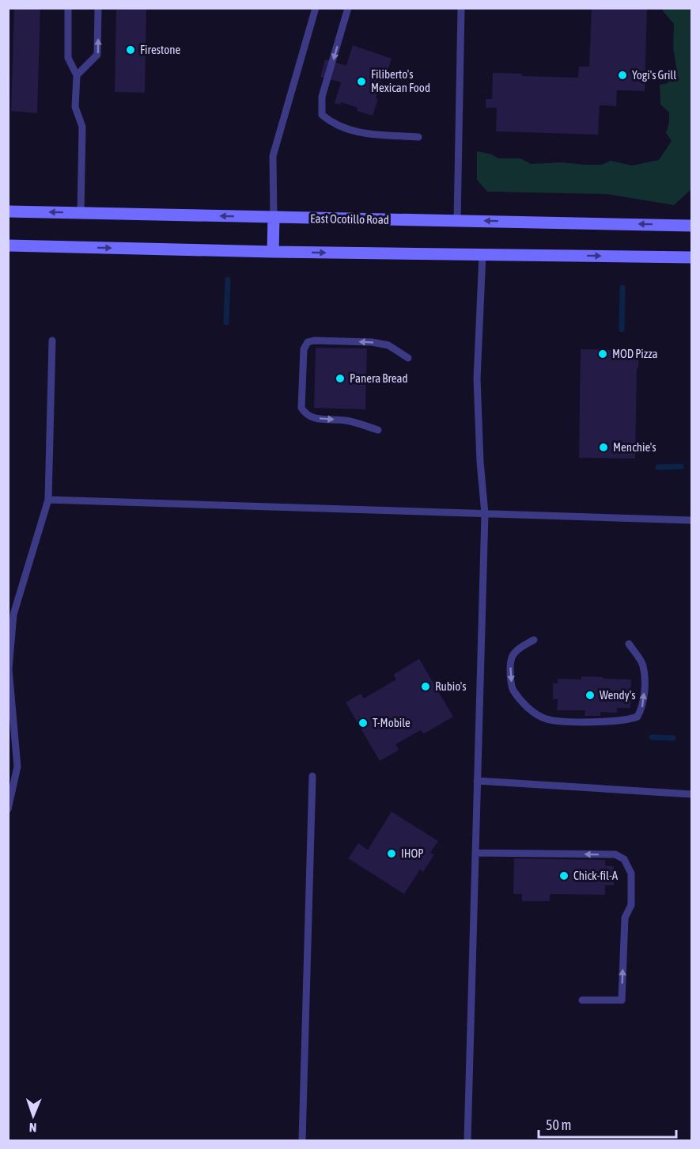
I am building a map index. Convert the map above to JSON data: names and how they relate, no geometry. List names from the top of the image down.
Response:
{
  "streets": {
    "main road": ["East Ocotillo Road"]
  },
  "places": [
    "Firestone",
    "Yogi's Grill",
    "Filiberto's Mexican Food",
    "MOD Pizza",
    "Panera Bread",
    "Menchie's",
    "Rubio's",
    "Wendy's",
    "T-Mobile",
    "IHOP",
    "Chick-fil-A"
  ],
  "scale_bar": "50 m",
  "north": "bottom"
}
